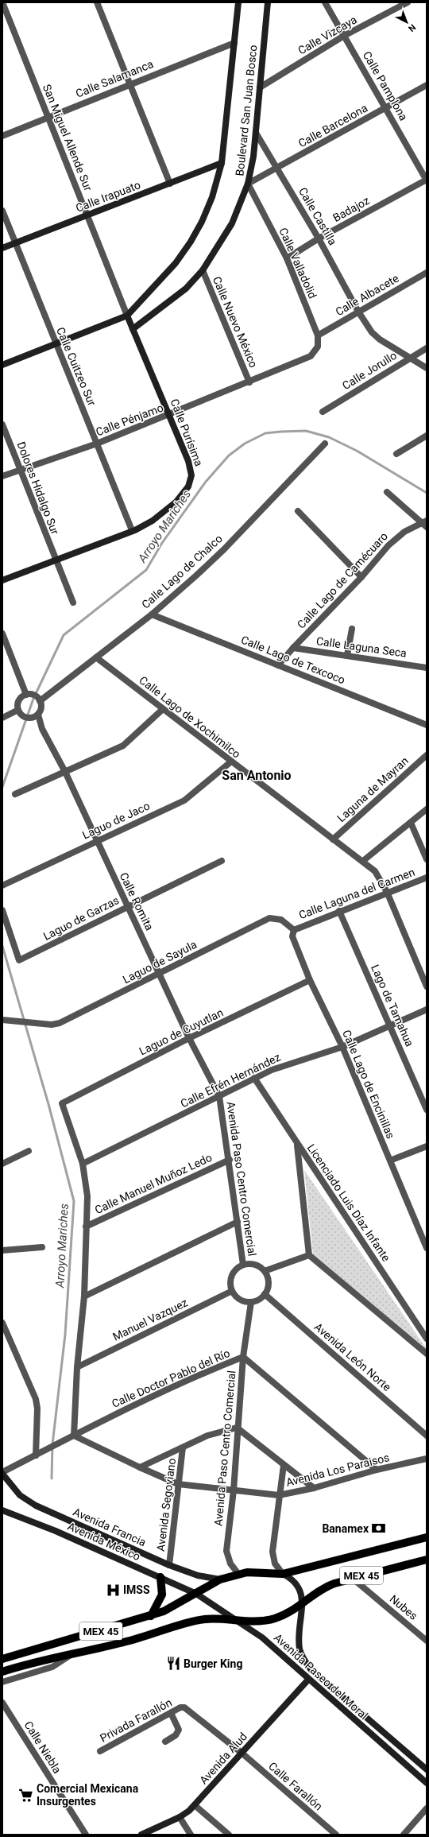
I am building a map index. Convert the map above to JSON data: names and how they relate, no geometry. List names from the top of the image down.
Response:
{
  "streets": {
    "main road": ["MEX 45"],
    "street": [
      "Calle Vizcaya",
      "Calle Salamanca",
      "Calle Pamplona",
      "Boulevard San Juan Bosco",
      "Calle Barcelona",
      "San Miguel Allende Sur",
      "Calle Irapuato",
      "Badajoz",
      "Calle Castilla",
      "Calle Valladolid",
      "Calle Albacete",
      "Calle Nuevo México",
      "Calle Cuitzeo Sur",
      "Calle Jorullo",
      "Calle Pénjamo",
      "Calle Purísima",
      "Dolores Hidalgo Sur",
      "Calle Lago de Chalco",
      "Calle Lago de Camécuaro",
      "Calle Laguna Seca",
      "Calle Lago de Texcoco",
      "Calle Lago de Xochimilco",
      "Laguna de Mayran",
      "Laguo de Jaco",
      "Calle Laguna del Carmen",
      "Calle Romita",
      "Laguo de Garzas",
      "Laguo de Sayula",
      "Lago de Tamahua",
      "Laguo de Cuyutlan",
      "Calle Efrén Hernández",
      "Calle Lago de Encinillas",
      "Avenida Paso Centro Comercial",
      "Calle Manuel Muñoz Ledo",
      "Licenciado Luis Díaz Infante",
      "Manuel Vazquez",
      "Avenida León Norte",
      "Calle Doctor Pablo del Río",
      "Avenida Los Paraisos",
      "Avenida Segoviano",
      "Avenida Francia",
      "Avenida México",
      "Nubes",
      "Avenida Paseo del Moral",
      "Privada Farallón",
      "Calle Niebla",
      "Avenida Alud",
      "Calle Farallón"
    ]
  },
  "crossings": [
    ["Calle Vizcaya", "Calle Pamplona"],
    ["Calle Vizcaya", "Boulevard San Juan Bosco"],
    ["Calle Salamanca", "Boulevard San Juan Bosco"],
    ["Calle Salamanca", "San Miguel Allende Sur"],
    ["Calle Pamplona", "Calle Barcelona"],
    ["Calle Pamplona", "Badajoz"],
    ["Boulevard San Juan Bosco", "Calle Barcelona"],
    ["Boulevard San Juan Bosco", "San Miguel Allende Sur"],
    ["Boulevard San Juan Bosco", "Calle Irapuato"],
    ["Boulevard San Juan Bosco", "Calle Castilla"],
    ["Boulevard San Juan Bosco", "Calle Valladolid"],
    ["Boulevard San Juan Bosco", "Calle Nuevo México"],
    ["Boulevard San Juan Bosco", "Calle Purísima"],
    ["Calle Barcelona", "Calle Castilla"],
    ["Calle Barcelona", "Calle Valladolid"],
    ["San Miguel Allende Sur", "Calle Irapuato"],
    ["San Miguel Allende Sur", "Calle Purísima"],
    ["Calle Irapuato", "Calle Cuitzeo Sur"],
    ["Badajoz", "Calle Castilla"],
    ["Badajoz", "Calle Valladolid"],
    ["Calle Castilla", "Calle Albacete"],
    ["Calle Castilla", "Calle Jorullo"],
    ["Calle Valladolid", "Calle Albacete"],
    ["Calle Valladolid", "Calle Pénjamo"],
    ["Calle Albacete", "Calle Pénjamo"],
    ["Calle Nuevo México", "Calle Pénjamo"],
    ["Calle Cuitzeo Sur", "Calle Pénjamo"],
    ["Calle Cuitzeo Sur", "Calle Purísima"],
    ["Calle Pénjamo", "Calle Purísima"],
    ["Calle Pénjamo", "Dolores Hidalgo Sur"],
    ["Calle Purísima", "Dolores Hidalgo Sur"],
    ["Calle Lago de Chalco", "Calle Lago de Texcoco"],
    ["Calle Lago de Chalco", "Calle Lago de Xochimilco"],
    ["Calle Lago de Chalco", "Calle Romita"],
    ["Calle Lago de Camécuaro", "Calle Laguna Seca"],
    ["Calle Lago de Camécuaro", "Calle Lago de Texcoco"],
    ["Calle Lago de Xochimilco", "Laguna de Mayran"],
    ["Calle Lago de Xochimilco", "Laguo de Jaco"],
    ["Calle Lago de Xochimilco", "Calle Laguna del Carmen"],
    ["Laguo de Jaco", "Calle Romita"],
    ["Calle Laguna del Carmen", "Laguo de Sayula"],
    ["Calle Laguna del Carmen", "Lago de Tamahua"],
    ["Calle Laguna del Carmen", "Calle Lago de Encinillas"],
    ["Calle Romita", "Laguo de Garzas"],
    ["Calle Romita", "Laguo de Sayula"],
    ["Calle Romita", "Laguo de Cuyutlan"],
    ["Calle Romita", "Calle Efrén Hernández"],
    ["Calle Romita", "Avenida Paso Centro Comercial"],
    ["Laguo de Sayula", "Calle Lago de Encinillas"],
    ["Lago de Tamahua", "Calle Efrén Hernández"],
    ["Laguo de Cuyutlan", "Calle Efrén Hernández"],
    ["Laguo de Cuyutlan", "Calle Lago de Encinillas"],
    ["Calle Efrén Hernández", "Calle Lago de Encinillas"],
    ["Calle Efrén Hernández", "Avenida Paso Centro Comercial"],
    ["Calle Efrén Hernández", "Licenciado Luis Díaz Infante"],
    ["Avenida Paso Centro Comercial", "Calle Manuel Muñoz Ledo"],
    ["Avenida Paso Centro Comercial", "Manuel Vazquez"],
    ["Avenida Paso Centro Comercial", "Avenida León Norte"],
    ["Avenida Paso Centro Comercial", "Calle Doctor Pablo del Río"],
    ["Avenida Paso Centro Comercial", "Avenida Los Paraisos"],
    ["Avenida Paso Centro Comercial", "MEX 45"],
    ["Manuel Vazquez", "Avenida León Norte"],
    ["Calle Doctor Pablo del Río", "Avenida Los Paraisos"],
    ["Calle Doctor Pablo del Río", "Avenida Francia"],
    ["Avenida Los Paraisos", "Avenida Segoviano"],
    ["Avenida Segoviano", "Avenida Francia"],
    ["Avenida Francia", "MEX 45"],
    ["Avenida México", "MEX 45"],
    ["Avenida México", "Avenida Paseo del Moral"],
    ["MEX 45", "Nubes"],
    ["MEX 45", "Avenida Paseo del Moral"],
    ["Avenida Paseo del Moral", "Avenida Alud"],
    ["Privada Farallón", "Avenida Alud"],
    ["Privada Farallón", "Calle Farallón"],
    ["Avenida Alud", "Calle Farallón"]
  ],
  "districts": ["San Antonio"],
  "water": ["Arroyo Mariches"],
  "places": {
    "bank": ["Banamex"],
    "hospital": ["IMSS"],
    "restaurant": ["Burger King"],
    "supermarket": ["Comercial Mexicana Insurgentes"]
  },
  "north": "bottom right"
}
